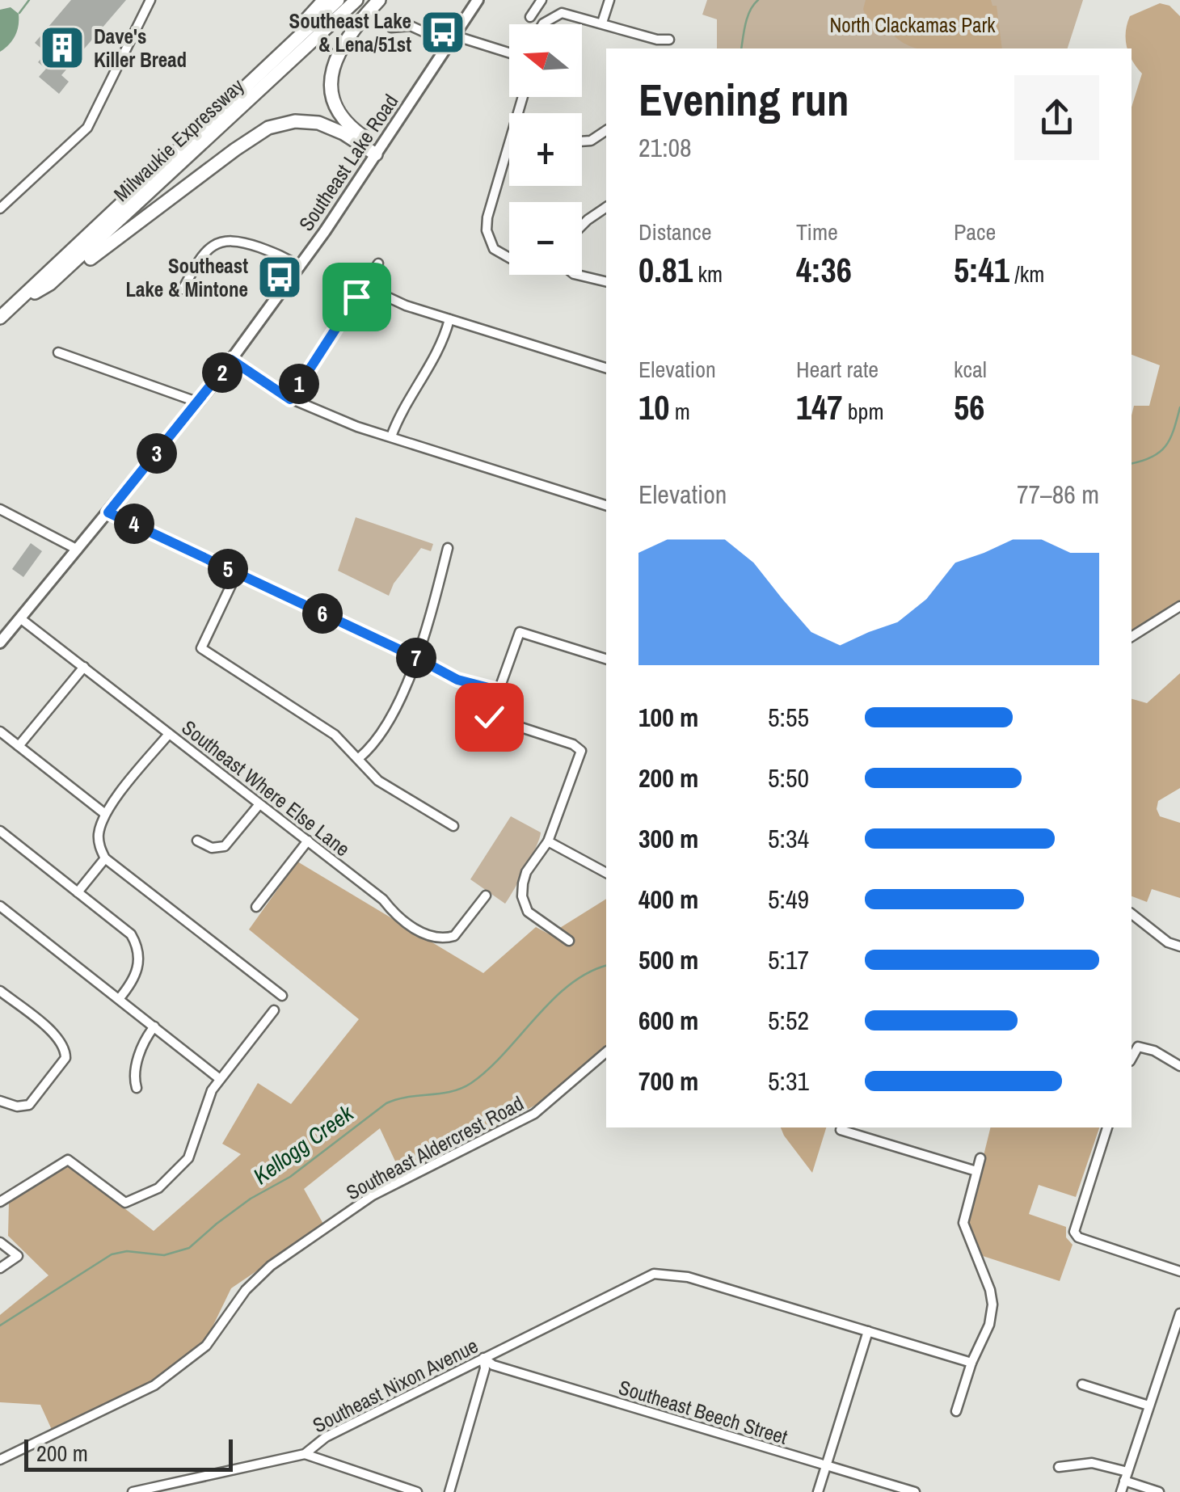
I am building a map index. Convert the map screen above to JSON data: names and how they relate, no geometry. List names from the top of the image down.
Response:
{
  "streets": {
    "highway": ["Milwaukie Expressway"],
    "main road": ["Southeast Lake Road"],
    "street": [
      "Southeast Where Else Lane",
      "Southeast Aldercrest Road",
      "Southeast Nixon Avenue",
      "Southeast Beech Street"
    ]
  },
  "crossings": [
    ["Southeast Lake Road", "Southeast Where Else Lane"],
    ["Southeast Nixon Avenue", "Southeast Beech Street"]
  ],
  "water": ["Kellogg Creek"],
  "parks": ["North Clackamas Park"],
  "places": {
    "bus stop": ["Southeast Lake & Lena/51st", "Southeast Lake & Mintone"],
    "building": ["Dave's Killer Bread"]
  },
  "scale_bar": "200 m",
  "north": "left",
  "page": {
    "map_buttons": ["+", "−"],
    "heading": ["Evening run", "21:08"],
    "stats": [
      ["Distance", "0.81 km"],
      ["Time", "4:36"],
      ["Pace", "5:41 /km"],
      ["Elevation", "10 m"],
      ["Heart rate", "147 bpm"],
      ["kcal", "56"]
    ],
    "pins": [
      "2",
      "1",
      "3",
      "4",
      "5",
      "6",
      "7"
    ],
    "chart": ["Elevation", "77–86 m"],
    "list": [
      {
        "name": "100 m",
        "note": "5:55"
      },
      {
        "name": "200 m",
        "note": "5:50"
      },
      {
        "name": "300 m",
        "note": "5:34"
      },
      {
        "name": "400 m",
        "note": "5:49"
      },
      {
        "name": "500 m",
        "note": "5:17"
      },
      {
        "name": "600 m",
        "note": "5:52"
      },
      {
        "name": "700 m",
        "note": "5:31"
      }
    ],
    "scale": "200 m"
  }
}
